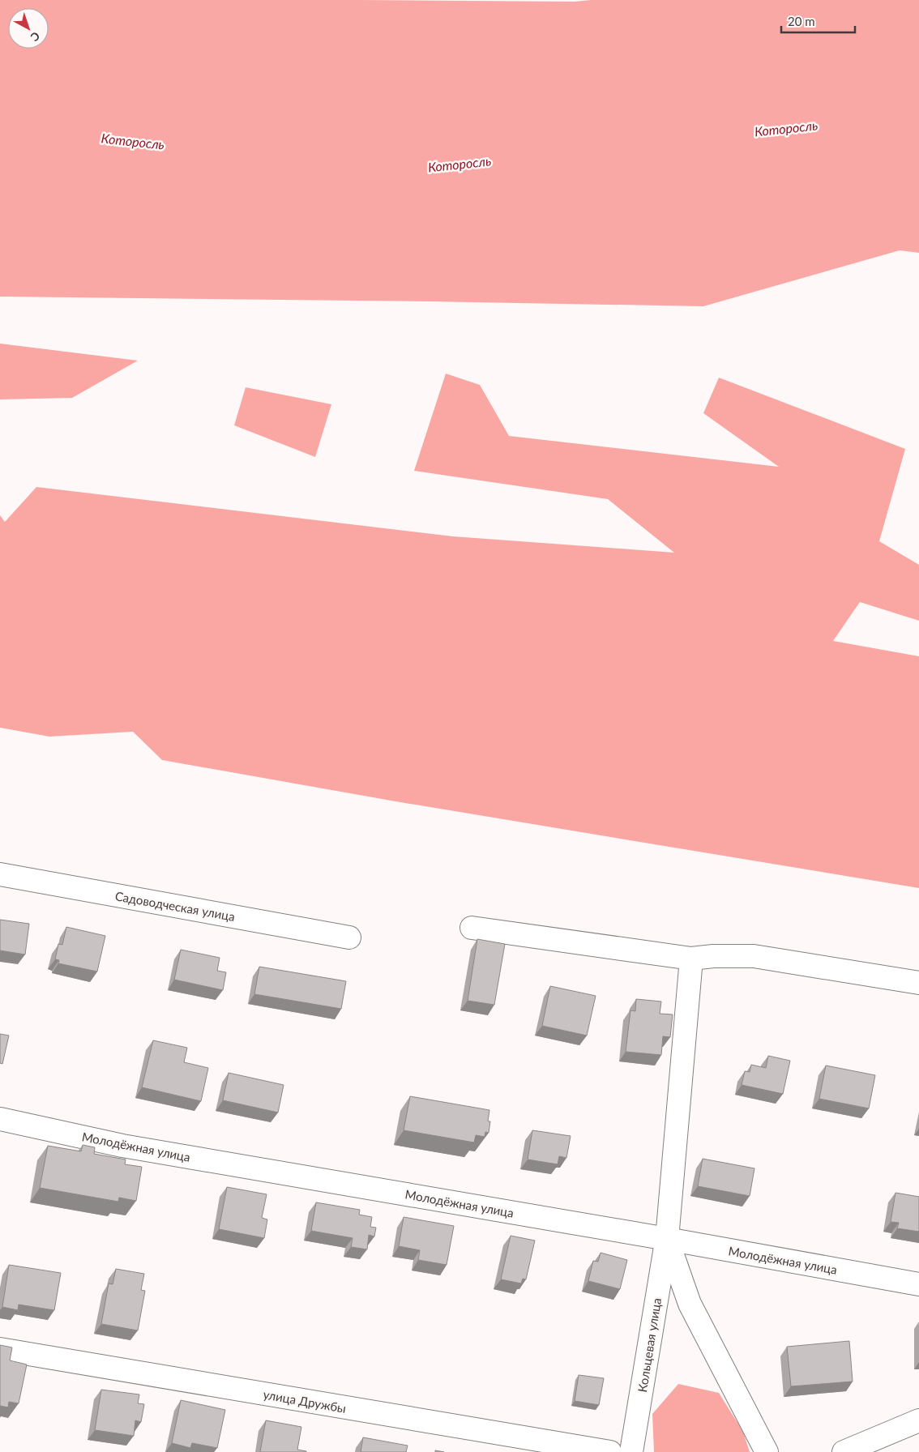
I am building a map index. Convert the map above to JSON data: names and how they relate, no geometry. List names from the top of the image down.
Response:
{
  "streets": {
    "street": [
      "Садоводческая улица",
      "Молодёжная улица",
      "Кольцевая улица",
      "улица Дружбы"
    ]
  },
  "crossings": [
    ["Молодёжная улица", "Кольцевая улица"]
  ],
  "water": ["Которосль"],
  "scale_bar": "20 m",
  "north": "bottom right"
}
